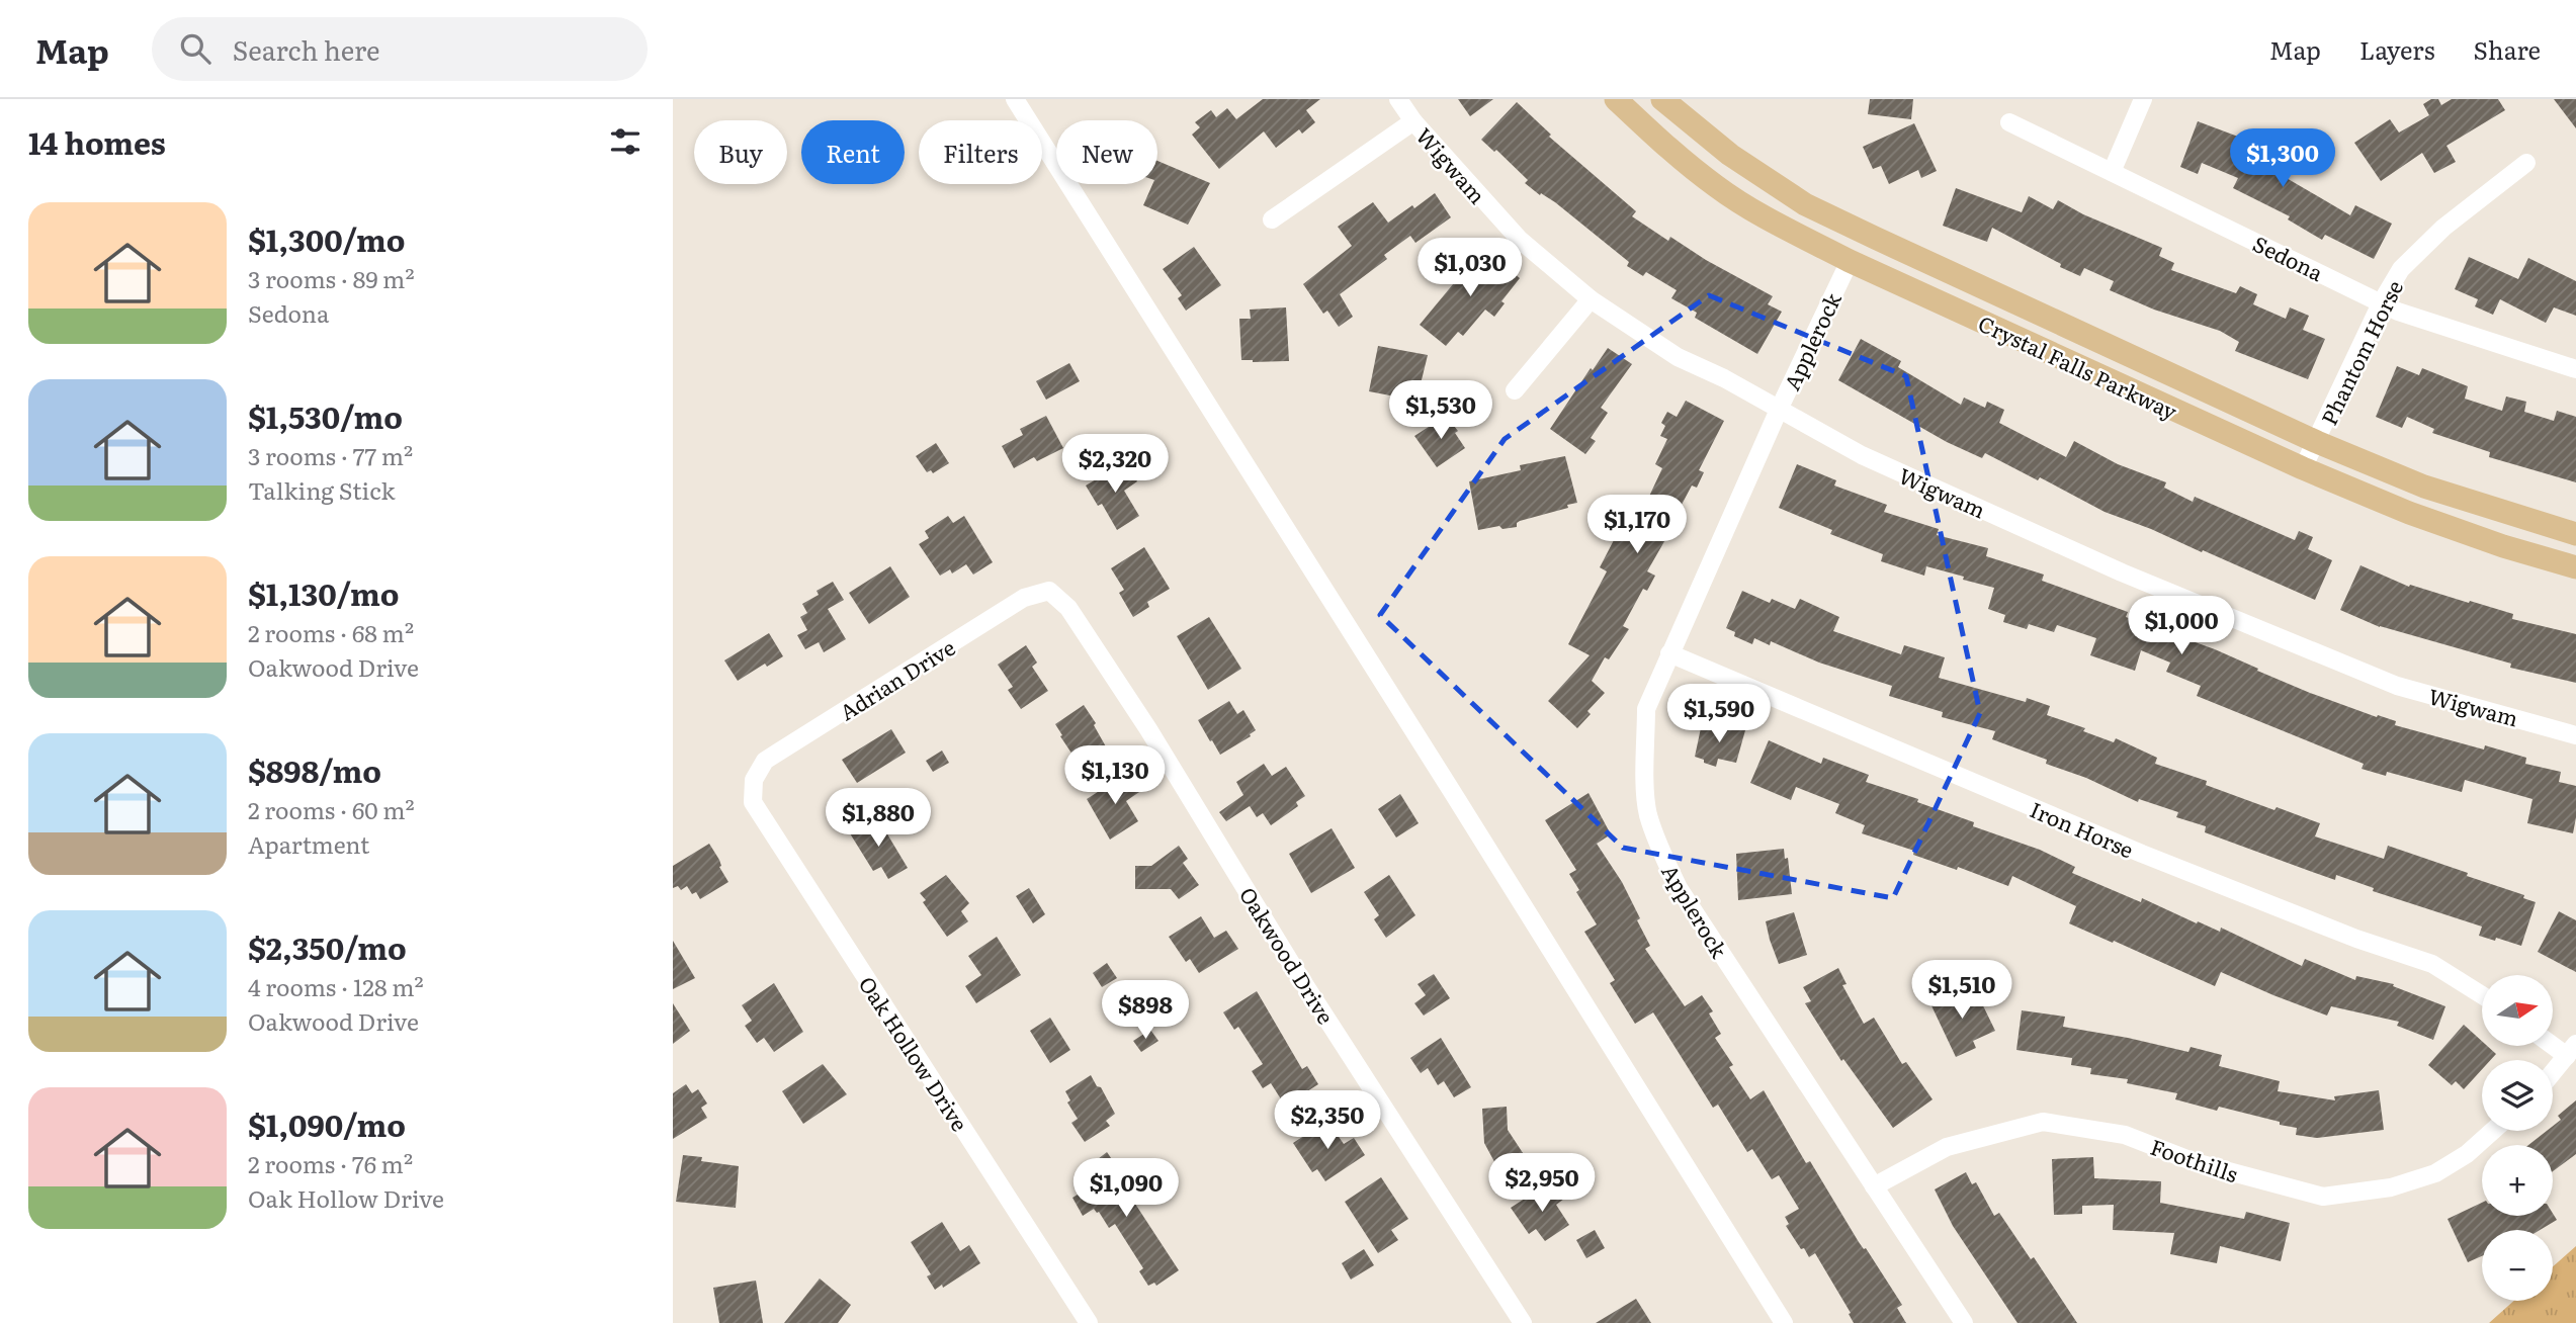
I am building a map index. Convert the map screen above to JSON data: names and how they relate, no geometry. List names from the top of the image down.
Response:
{
  "streets": {
    "main road": ["Crystal Falls Parkway"],
    "street": [
      "Wigwam",
      "Sedona",
      "Applerock",
      "Phantom Horse",
      "Adrian Drive",
      "Iron Horse",
      "Oakwood Drive",
      "Oak Hollow Drive",
      "Foothills"
    ]
  },
  "crossings": [
    ["Wigwam", "Applerock"],
    ["Sedona", "Phantom Horse"],
    ["Applerock", "Crystal Falls Parkway"],
    ["Applerock", "Iron Horse"],
    ["Applerock", "Foothills"],
    ["Phantom Horse", "Crystal Falls Parkway"],
    ["Adrian Drive", "Oakwood Drive"],
    ["Adrian Drive", "Oak Hollow Drive"]
  ],
  "north": "right",
  "page": {
    "header": "Map",
    "search": "Search here",
    "nav": ["Map", "Layers", "Share"],
    "heading": "14 homes",
    "chip": [
      "Buy",
      "Rent",
      "Filters",
      "New"
    ],
    "price": [
      "$1,300",
      "$1,030",
      "$1,530",
      "$2,320",
      "$1,170",
      "$1,000",
      "$1,590",
      "$1,130",
      "$1,880",
      "$1,510",
      "$898",
      "$2,350",
      "$2,950",
      "$1,090"
    ],
    "list": [
      {
        "name": "$1,300/mo",
        "note": "3 rooms · 89 m² · Sedona"
      },
      {
        "name": "$1,530/mo",
        "note": "3 rooms · 77 m² · Talking Stick"
      },
      {
        "name": "$1,130/mo",
        "note": "2 rooms · 68 m² · Oakwood Drive"
      },
      {
        "name": "$898/mo",
        "note": "2 rooms · 60 m² · Apartment"
      },
      {
        "name": "$2,350/mo",
        "note": "4 rooms · 128 m² · Oakwood Drive"
      },
      {
        "name": "$1,090/mo",
        "note": "2 rooms · 76 m² · Oak Hollow Drive"
      }
    ],
    "map_buttons": ["+", "−"]
  }
}
